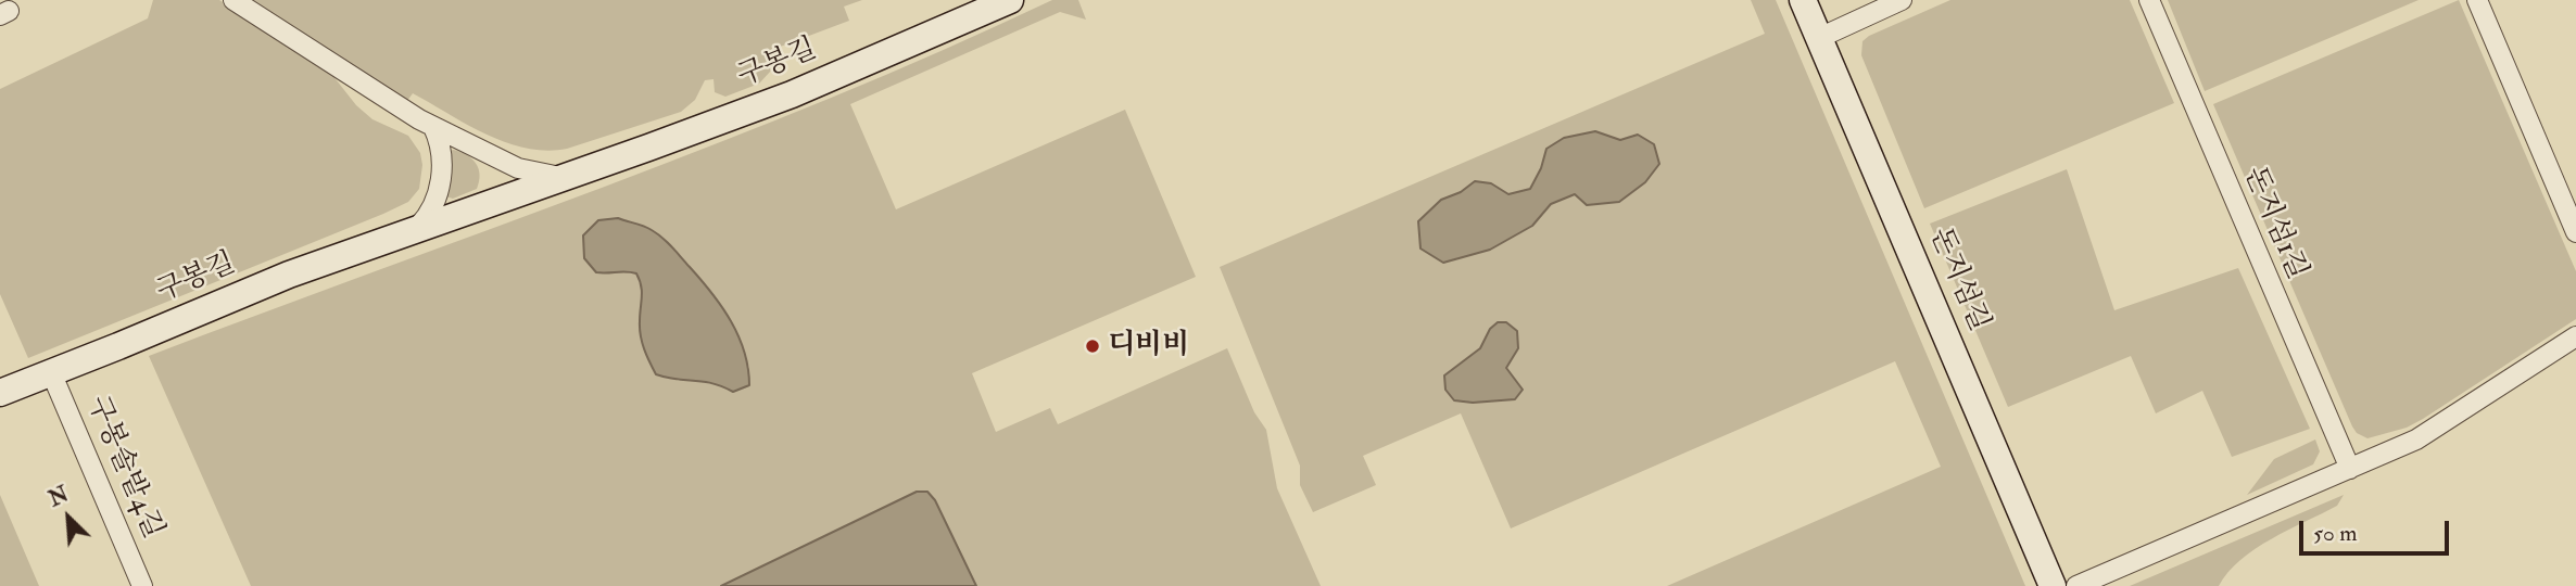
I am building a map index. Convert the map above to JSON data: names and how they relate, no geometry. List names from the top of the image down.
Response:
{
  "streets": {
    "street": [
      "구봉길",
      "돈지섬1길",
      "돈지섬길",
      "구봉솔밭4길"
    ]
  },
  "crossings": [
    ["구봉길", "구봉솔밭4길"]
  ],
  "places": ["디비비"],
  "scale_bar": "50 m",
  "north": "top left"
}
